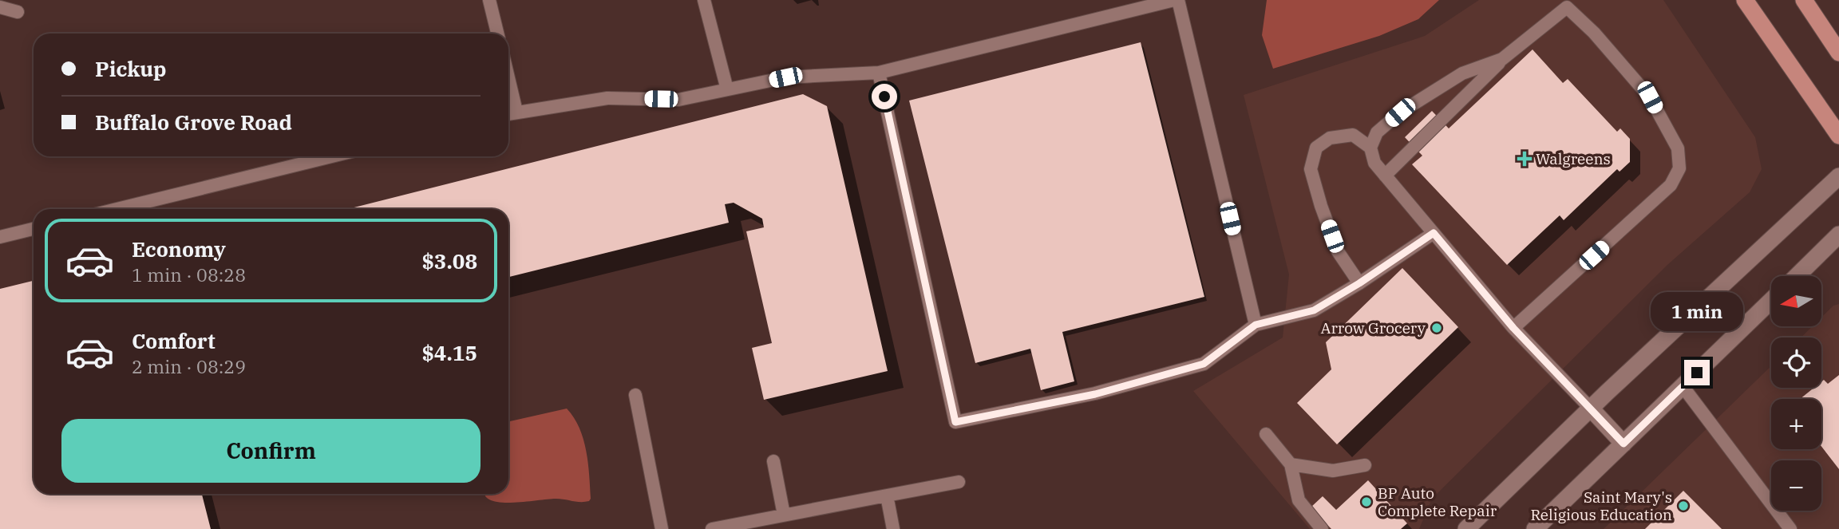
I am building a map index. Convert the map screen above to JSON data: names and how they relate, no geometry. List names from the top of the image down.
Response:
{
  "places": {
    "health": ["Walgreens"],
    "other": ["Arrow Grocery", "BP Auto Complete Repair", "Saint Mary's Religious Education"]
  },
  "north": "left",
  "page": {
    "banner": ["Pickup", "Buffalo Grove Road"],
    "list": [
      {
        "name": "Economy",
        "note": "1 min · 08:28",
        "value": "$3.08"
      },
      {
        "name": "Comfort",
        "note": "2 min · 08:29",
        "value": "$4.15"
      }
    ],
    "map_buttons": ["+", "−"],
    "bubble": "1 min",
    "buttons": "Confirm"
  }
}
